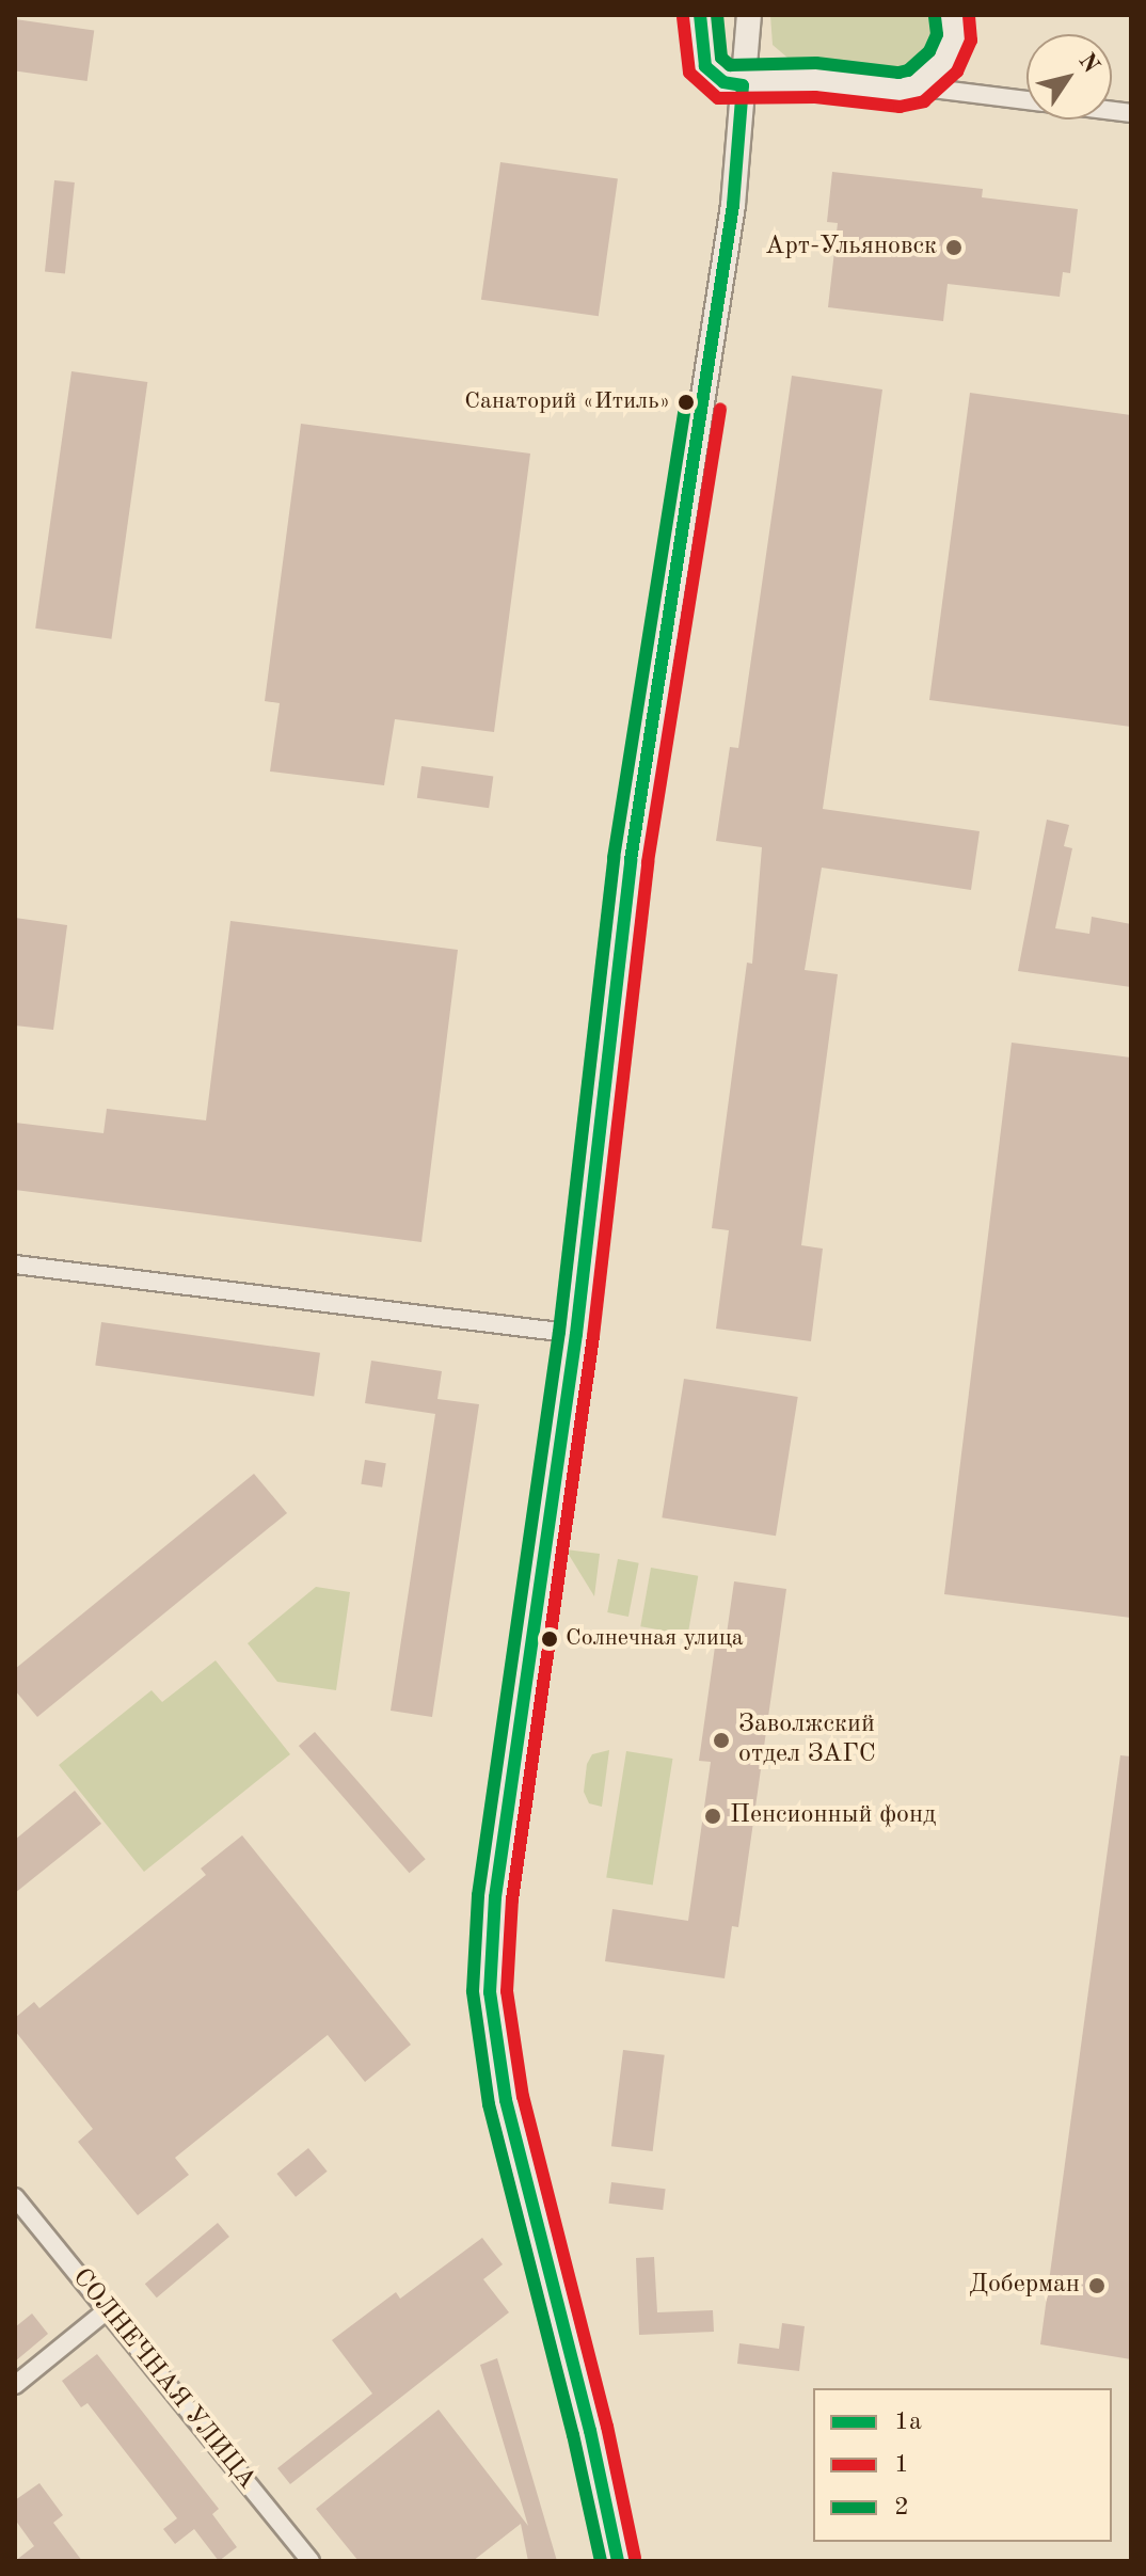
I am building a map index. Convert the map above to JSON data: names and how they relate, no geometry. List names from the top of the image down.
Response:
{
  "streets": {
    "street": ["СОЛНЕЧНАЯ УЛИЦА"]
  },
  "places": [
    "Арт-Ульяновск",
    "Санаторий «Итиль»",
    "Солнечная улица",
    "Заволжский отдел ЗАГС",
    "Пенсионный фонд",
    "Доберман"
  ],
  "lines": ["transit line 1а", "transit line 1", "transit line 2"],
  "legend": ["1а", "1", "2"],
  "north": "top right"
}
